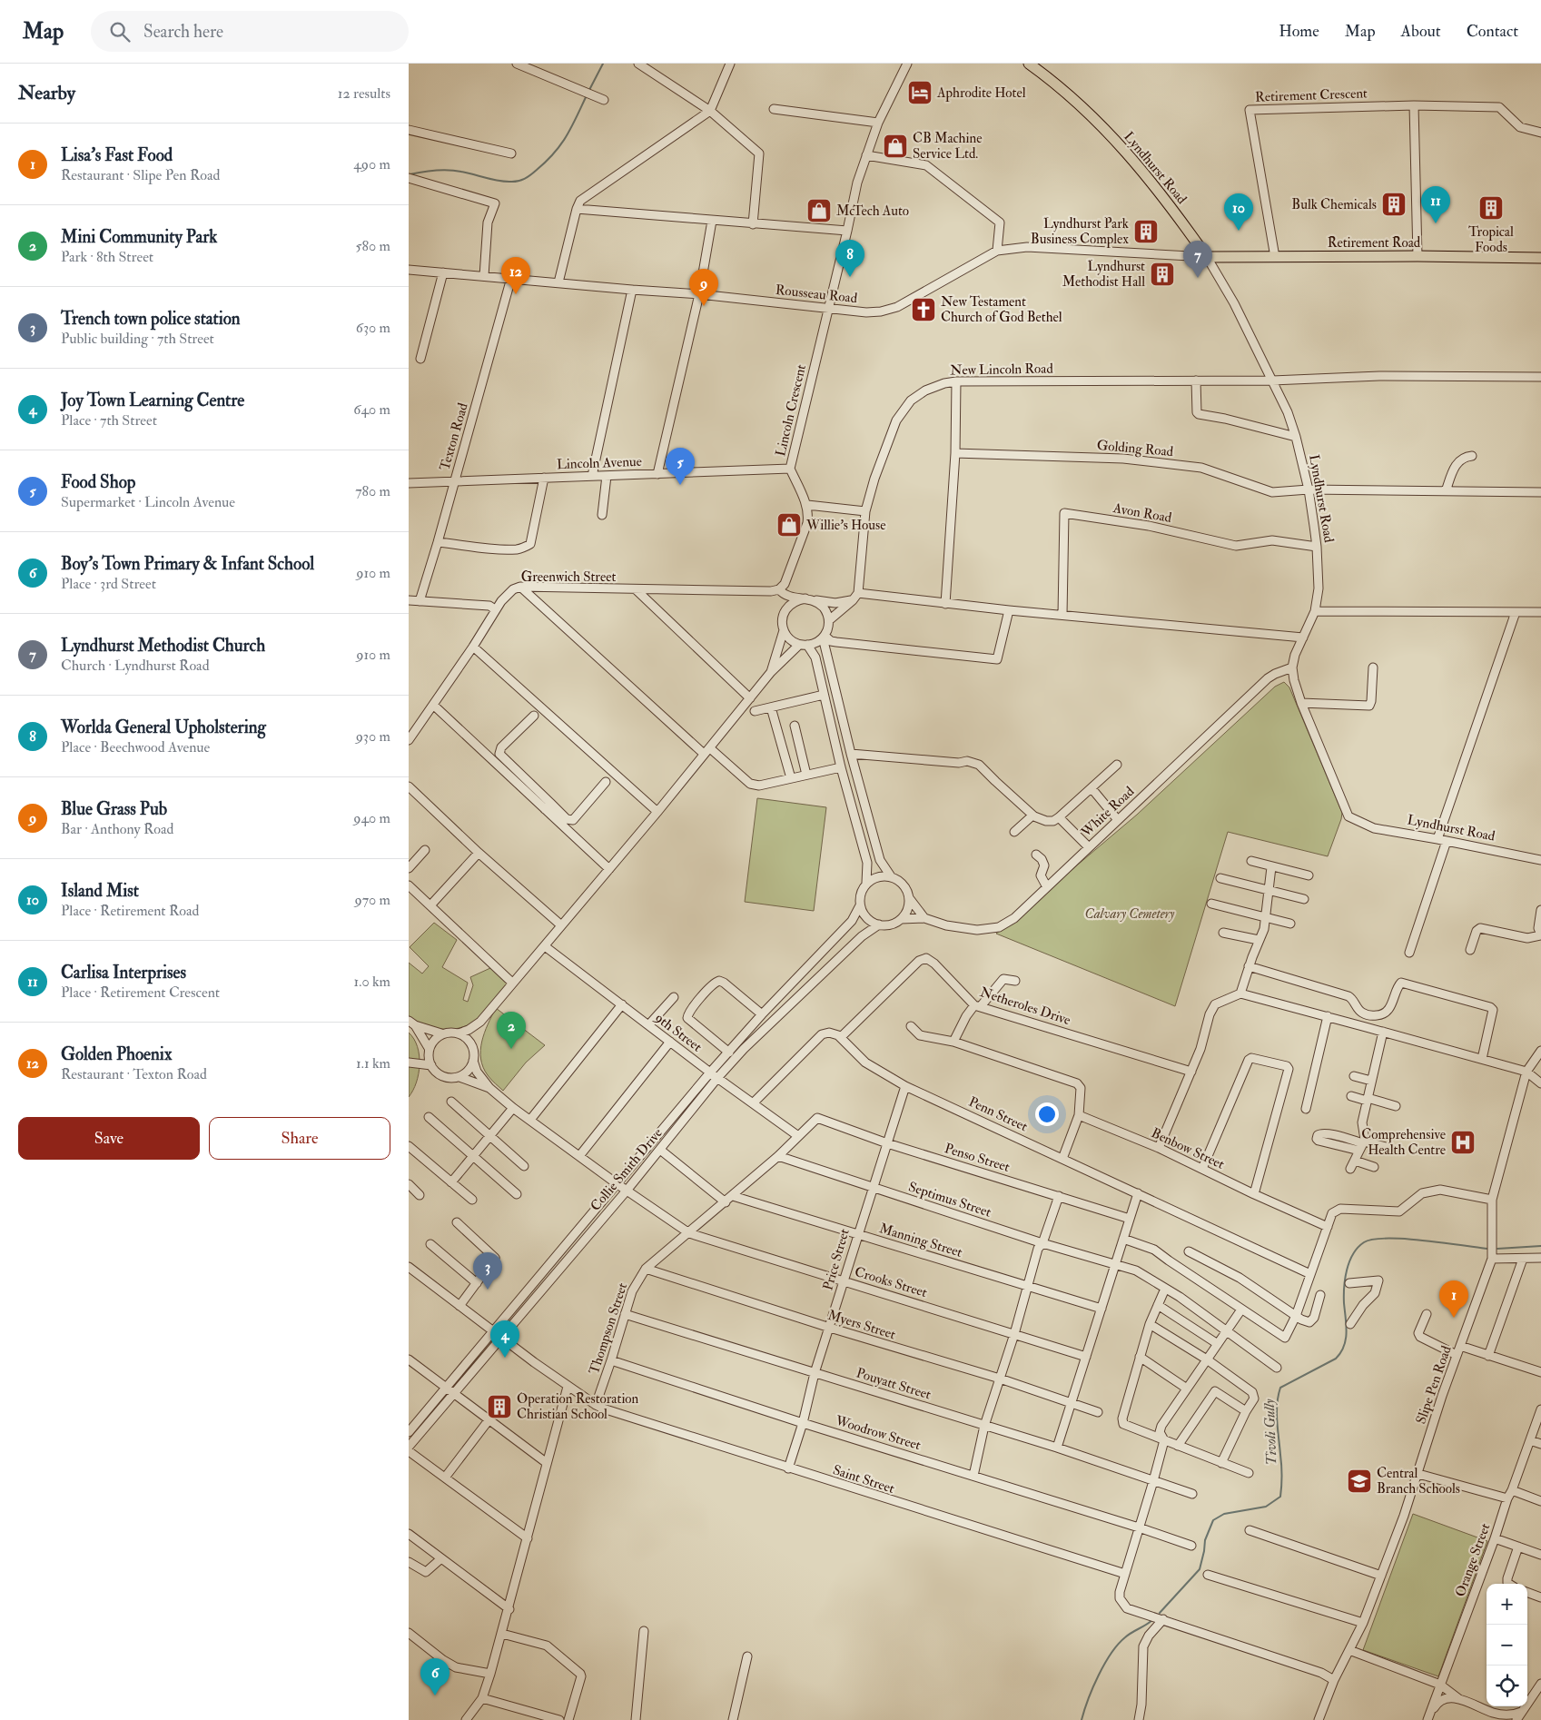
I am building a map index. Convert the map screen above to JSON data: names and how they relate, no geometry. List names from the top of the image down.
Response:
{
  "streets": {
    "main road": ["Lyndhurst Road", "Retirement Road"],
    "street": [
      "Retirement Crescent",
      "Rousseau Road",
      "New Lincoln Road",
      "Lincoln Crescent",
      "Texton Road",
      "Golding Road",
      "Lincoln Avenue",
      "Avon Road",
      "Greenwich Street",
      "White Road",
      "Netheroles Drive",
      "9th Street",
      "Penn Street",
      "Benbow Street",
      "Penso Street",
      "Collie Smith Drive",
      "Septimus Street",
      "Manning Street",
      "Price Street",
      "Crooks Street",
      "Myers Street",
      "Thompson Street",
      "Pouyatt Street",
      "Slipe Pen Road",
      "Woodrow Street",
      "Saint Street",
      "Orange Street"
    ]
  },
  "crossings": [
    ["Retirement Crescent", "Retirement Road"],
    ["Lyndhurst Road", "Retirement Road"],
    ["Lyndhurst Road", "Rousseau Road"],
    ["Lyndhurst Road", "New Lincoln Road"],
    ["Lyndhurst Road", "Golding Road"],
    ["Lyndhurst Road", "Avon Road"],
    ["Lyndhurst Road", "White Road"],
    ["Retirement Road", "Rousseau Road"],
    ["Rousseau Road", "Lincoln Crescent"],
    ["Rousseau Road", "Texton Road"],
    ["Lincoln Crescent", "Lincoln Avenue"],
    ["Lincoln Crescent", "Greenwich Street"],
    ["Texton Road", "Lincoln Avenue"],
    ["White Road", "Collie Smith Drive"],
    ["Netheroles Drive", "Penn Street"],
    ["9th Street", "Collie Smith Drive"],
    ["9th Street", "Thompson Street"],
    ["Penn Street", "Price Street"],
    ["Penso Street", "Price Street"],
    ["Penso Street", "Thompson Street"],
    ["Collie Smith Drive", "Crooks Street"],
    ["Septimus Street", "Price Street"],
    ["Septimus Street", "Thompson Street"],
    ["Manning Street", "Price Street"],
    ["Manning Street", "Thompson Street"],
    ["Price Street", "Crooks Street"],
    ["Price Street", "Myers Street"],
    ["Price Street", "Pouyatt Street"],
    ["Price Street", "Woodrow Street"],
    ["Price Street", "Saint Street"],
    ["Crooks Street", "Thompson Street"],
    ["Myers Street", "Thompson Street"],
    ["Thompson Street", "Pouyatt Street"],
    ["Thompson Street", "Woodrow Street"],
    ["Thompson Street", "Saint Street"]
  ],
  "water": ["Tivoli Gully"],
  "parks": ["Calvary Cemetery"],
  "places": {
    "hotel": ["Aphrodite Hotel"],
    "shop": ["CB Machine Service Ltd.", "McTech Auto", "Willie's House"],
    "building": [
      "Bulk Chemicals",
      "Tropical Foods",
      "Lyndhurst Park Business Complex",
      "Lyndhurst Methodist Hall",
      "Operation Restoration Christian School"
    ],
    "church": ["New Testament Church of God Bethel"],
    "hospital": ["Comprehensive Health Centre"],
    "school or university": ["Central Branch Schools"]
  },
  "page": {
    "header": "Map",
    "search": "Search here",
    "nav": [
      "Home",
      "Map",
      "About",
      "Contact"
    ],
    "heading": ["Nearby", "12 results"],
    "list": [
      {
        "mark": "1",
        "name": "Lisa's Fast Food",
        "note": "Restaurant · Slipe Pen Road",
        "value": "490 m"
      },
      {
        "mark": "2",
        "name": "Mini Community Park",
        "note": "Park · 8th Street",
        "value": "580 m"
      },
      {
        "mark": "3",
        "name": "Trench town police station",
        "note": "Public building · 7th Street",
        "value": "630 m"
      },
      {
        "mark": "4",
        "name": "Joy Town Learning Centre",
        "note": "Place · 7th Street",
        "value": "640 m"
      },
      {
        "mark": "5",
        "name": "Food Shop",
        "note": "Supermarket · Lincoln Avenue",
        "value": "780 m"
      },
      {
        "mark": "6",
        "name": "Boy's Town Primary & Infant School",
        "note": "Place · 3rd Street",
        "value": "910 m"
      },
      {
        "mark": "7",
        "name": "Lyndhurst Methodist Church",
        "note": "Church · Lyndhurst Road",
        "value": "910 m"
      },
      {
        "mark": "8",
        "name": "Worlda General Upholstering",
        "note": "Place · Beechwood Avenue",
        "value": "930 m"
      },
      {
        "mark": "9",
        "name": "Blue Grass Pub",
        "note": "Bar · Anthony Road",
        "value": "940 m"
      },
      {
        "mark": "10",
        "name": "Island Mist",
        "note": "Place · Retirement Road",
        "value": "970 m"
      },
      {
        "mark": "11",
        "name": "Carlisa Interprises",
        "note": "Place · Retirement Crescent",
        "value": "1.0 km"
      },
      {
        "mark": "12",
        "name": "Golden Phoenix",
        "note": "Restaurant · Texton Road",
        "value": "1.1 km"
      }
    ],
    "pins": [
      "11",
      "10",
      "8",
      "7",
      "12",
      "9",
      "5",
      "2",
      "3",
      "1",
      "4",
      "6"
    ],
    "buttons": ["Save", "Share"],
    "map_buttons": ["+", "−"]
  }
}
